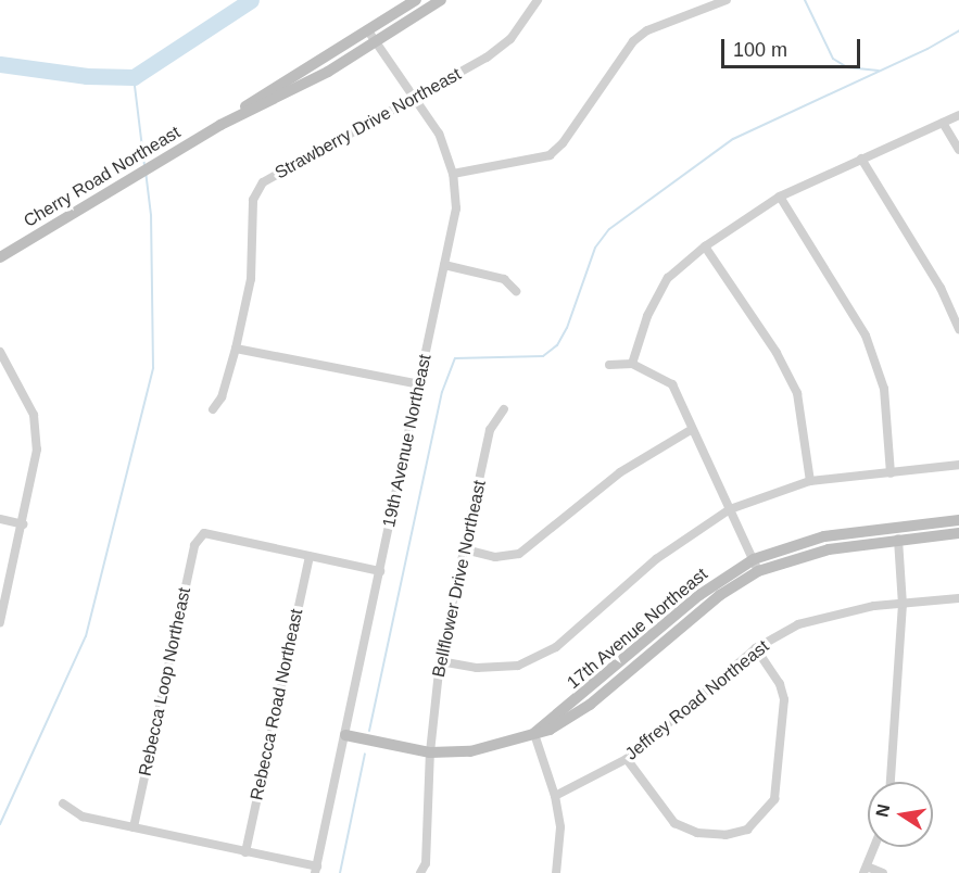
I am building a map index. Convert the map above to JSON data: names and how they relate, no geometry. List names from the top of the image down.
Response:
{
  "streets": {
    "street": [
      "Strawberry Drive Northeast",
      "Cherry Road Northeast",
      "19th Avenue Northeast",
      "Bellflower Drive Northeast",
      "17th Avenue Northeast",
      "Rebecca Loop Northeast",
      "Jeffrey Road Northeast",
      "Rebecca Road Northeast"
    ]
  },
  "crossings": [
    ["Strawberry Drive Northeast", "19th Avenue Northeast"],
    ["Cherry Road Northeast", "19th Avenue Northeast"],
    ["19th Avenue Northeast", "17th Avenue Northeast"],
    ["19th Avenue Northeast", "Rebecca Loop Northeast"],
    ["Bellflower Drive Northeast", "17th Avenue Northeast"],
    ["Rebecca Loop Northeast", "Rebecca Road Northeast"]
  ],
  "scale_bar": "100 m",
  "north": "left"
}
